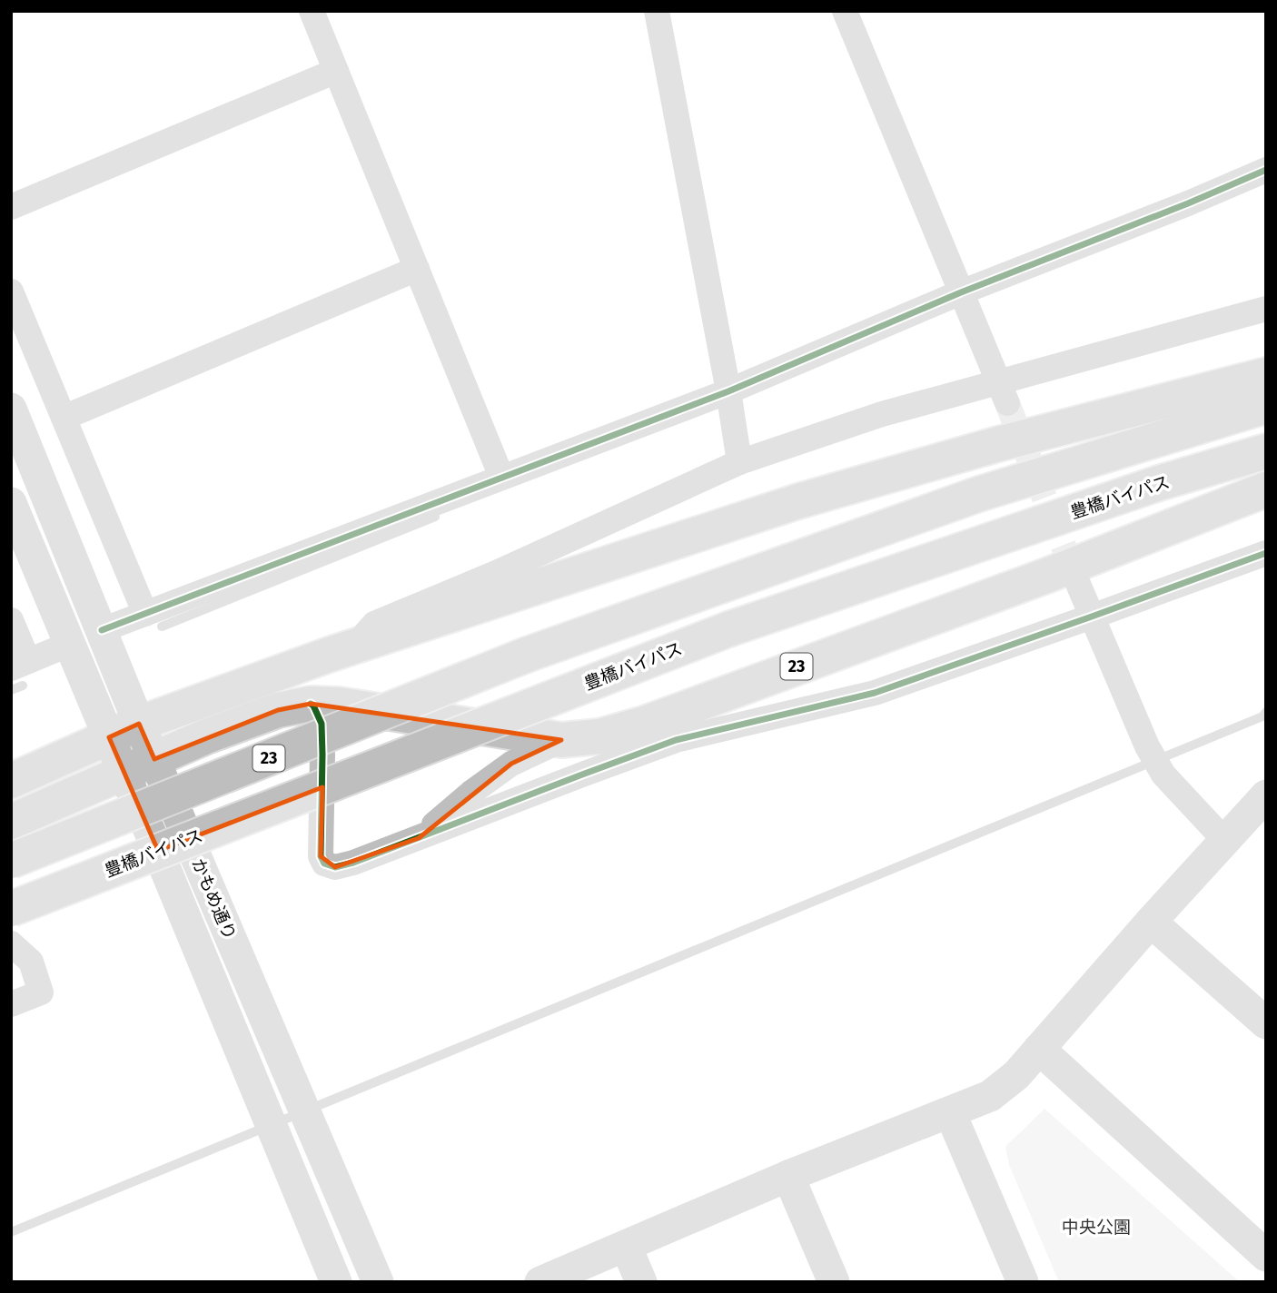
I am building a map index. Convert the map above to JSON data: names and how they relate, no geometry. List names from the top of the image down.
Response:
{
  "streets": {
    "highway": ["豊橋バイパス", "23"],
    "street": ["かもめ通り"]
  },
  "crossings": [
    ["23", "かもめ通り"]
  ],
  "parks": ["中央公園"]
}
